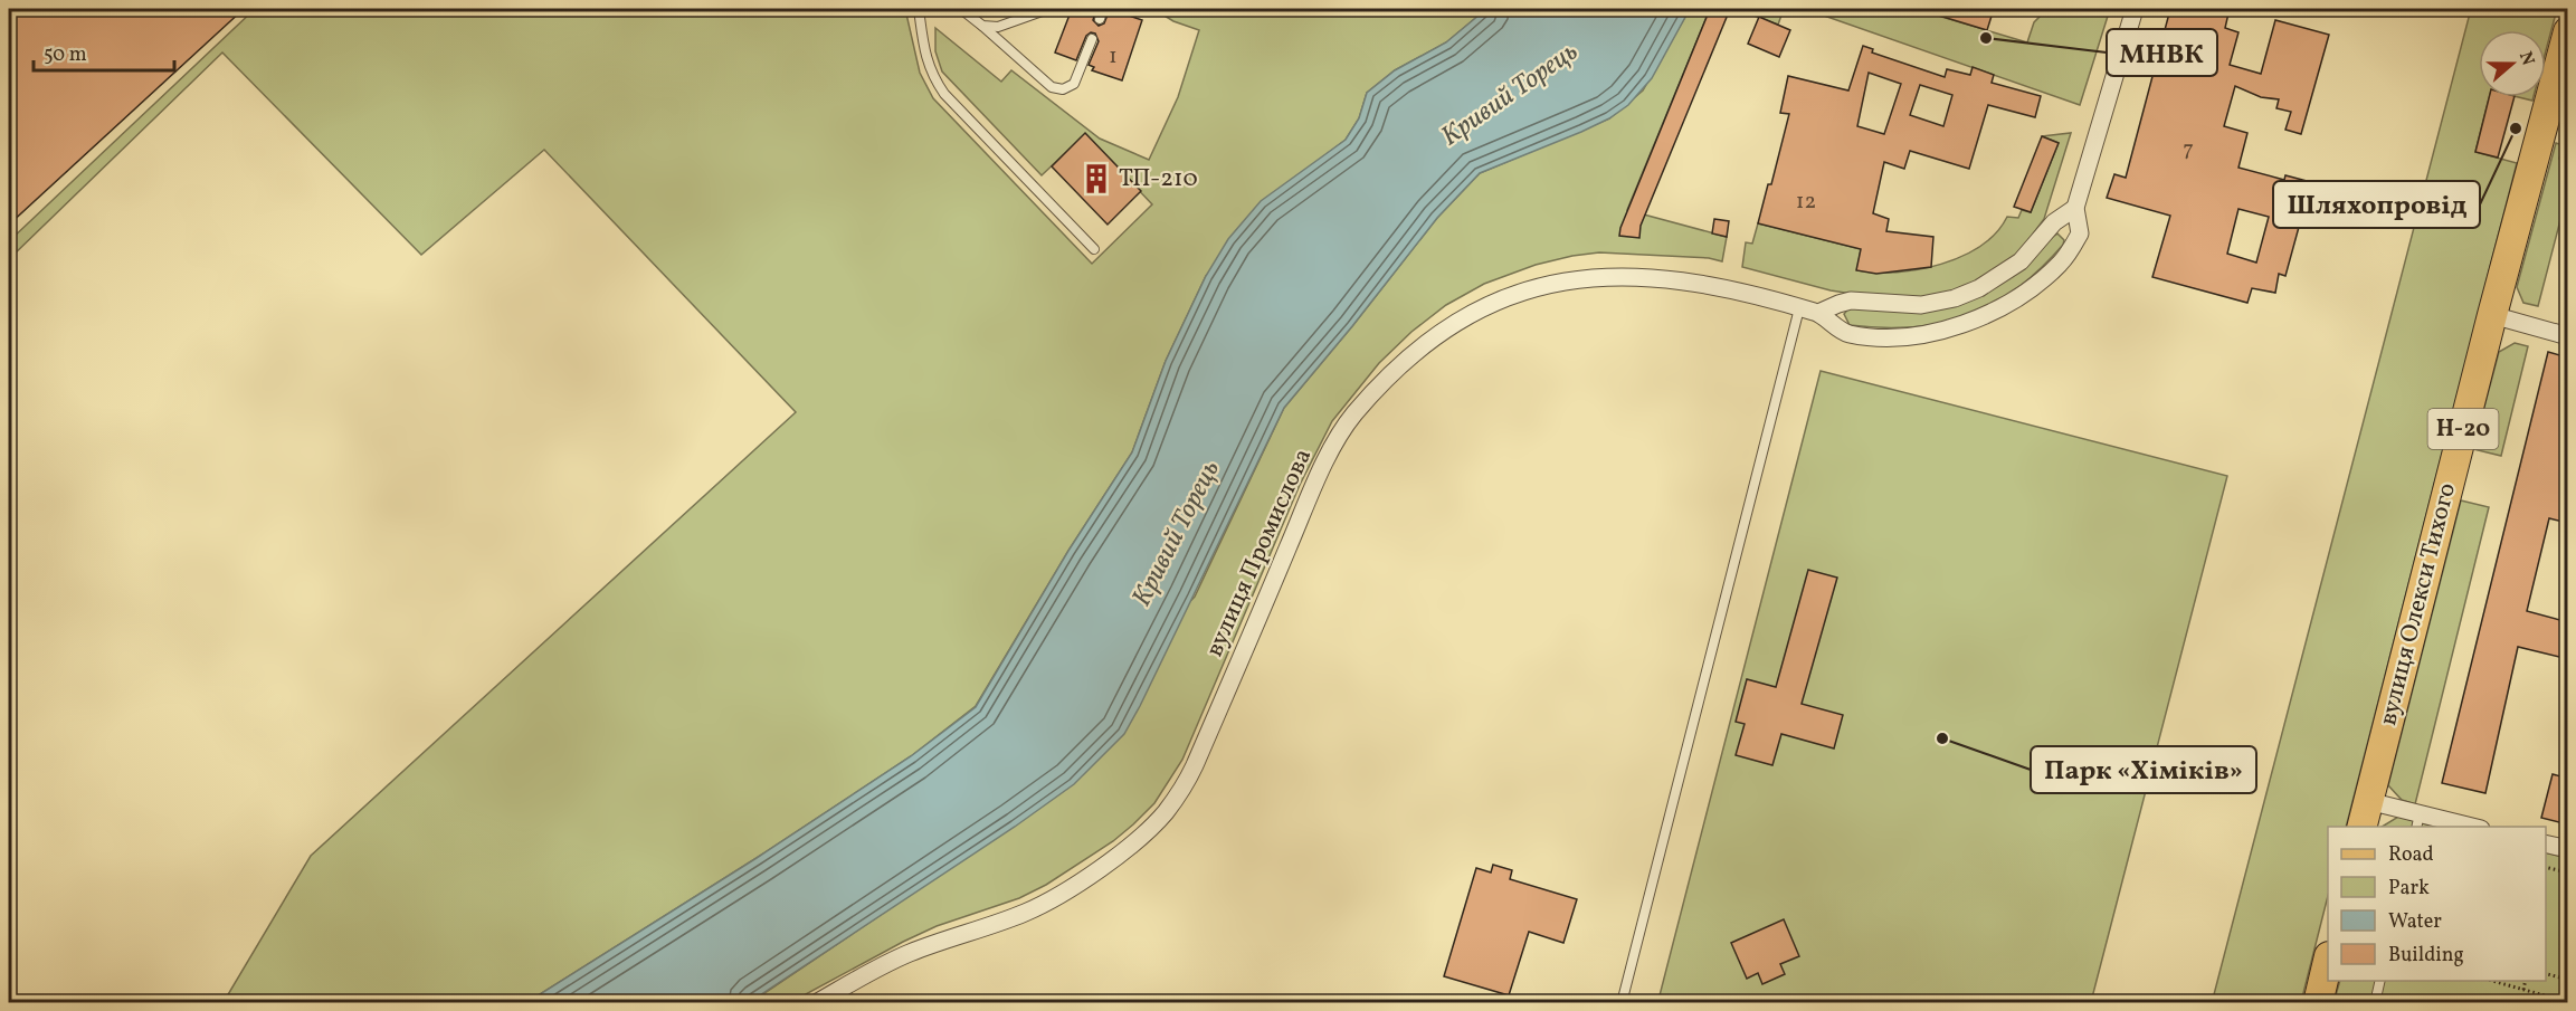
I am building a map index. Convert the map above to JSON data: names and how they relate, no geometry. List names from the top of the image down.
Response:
{
  "streets": {
    "main road": ["Н-20", "вулиця Олекси Тихого"],
    "street": ["вулиця Промислова"]
  },
  "water": ["Кривий Торець"],
  "places": {
    "other": ["МНВК", "Шляхопровід", "Парк «Хіміків»"],
    "building": ["ТП-210"]
  },
  "house_numbers": ["1", "7", "12"],
  "legend": [
    "Road",
    "Park",
    "Water",
    "Building"
  ],
  "scale_bar": "50 m",
  "north": "right"
}
